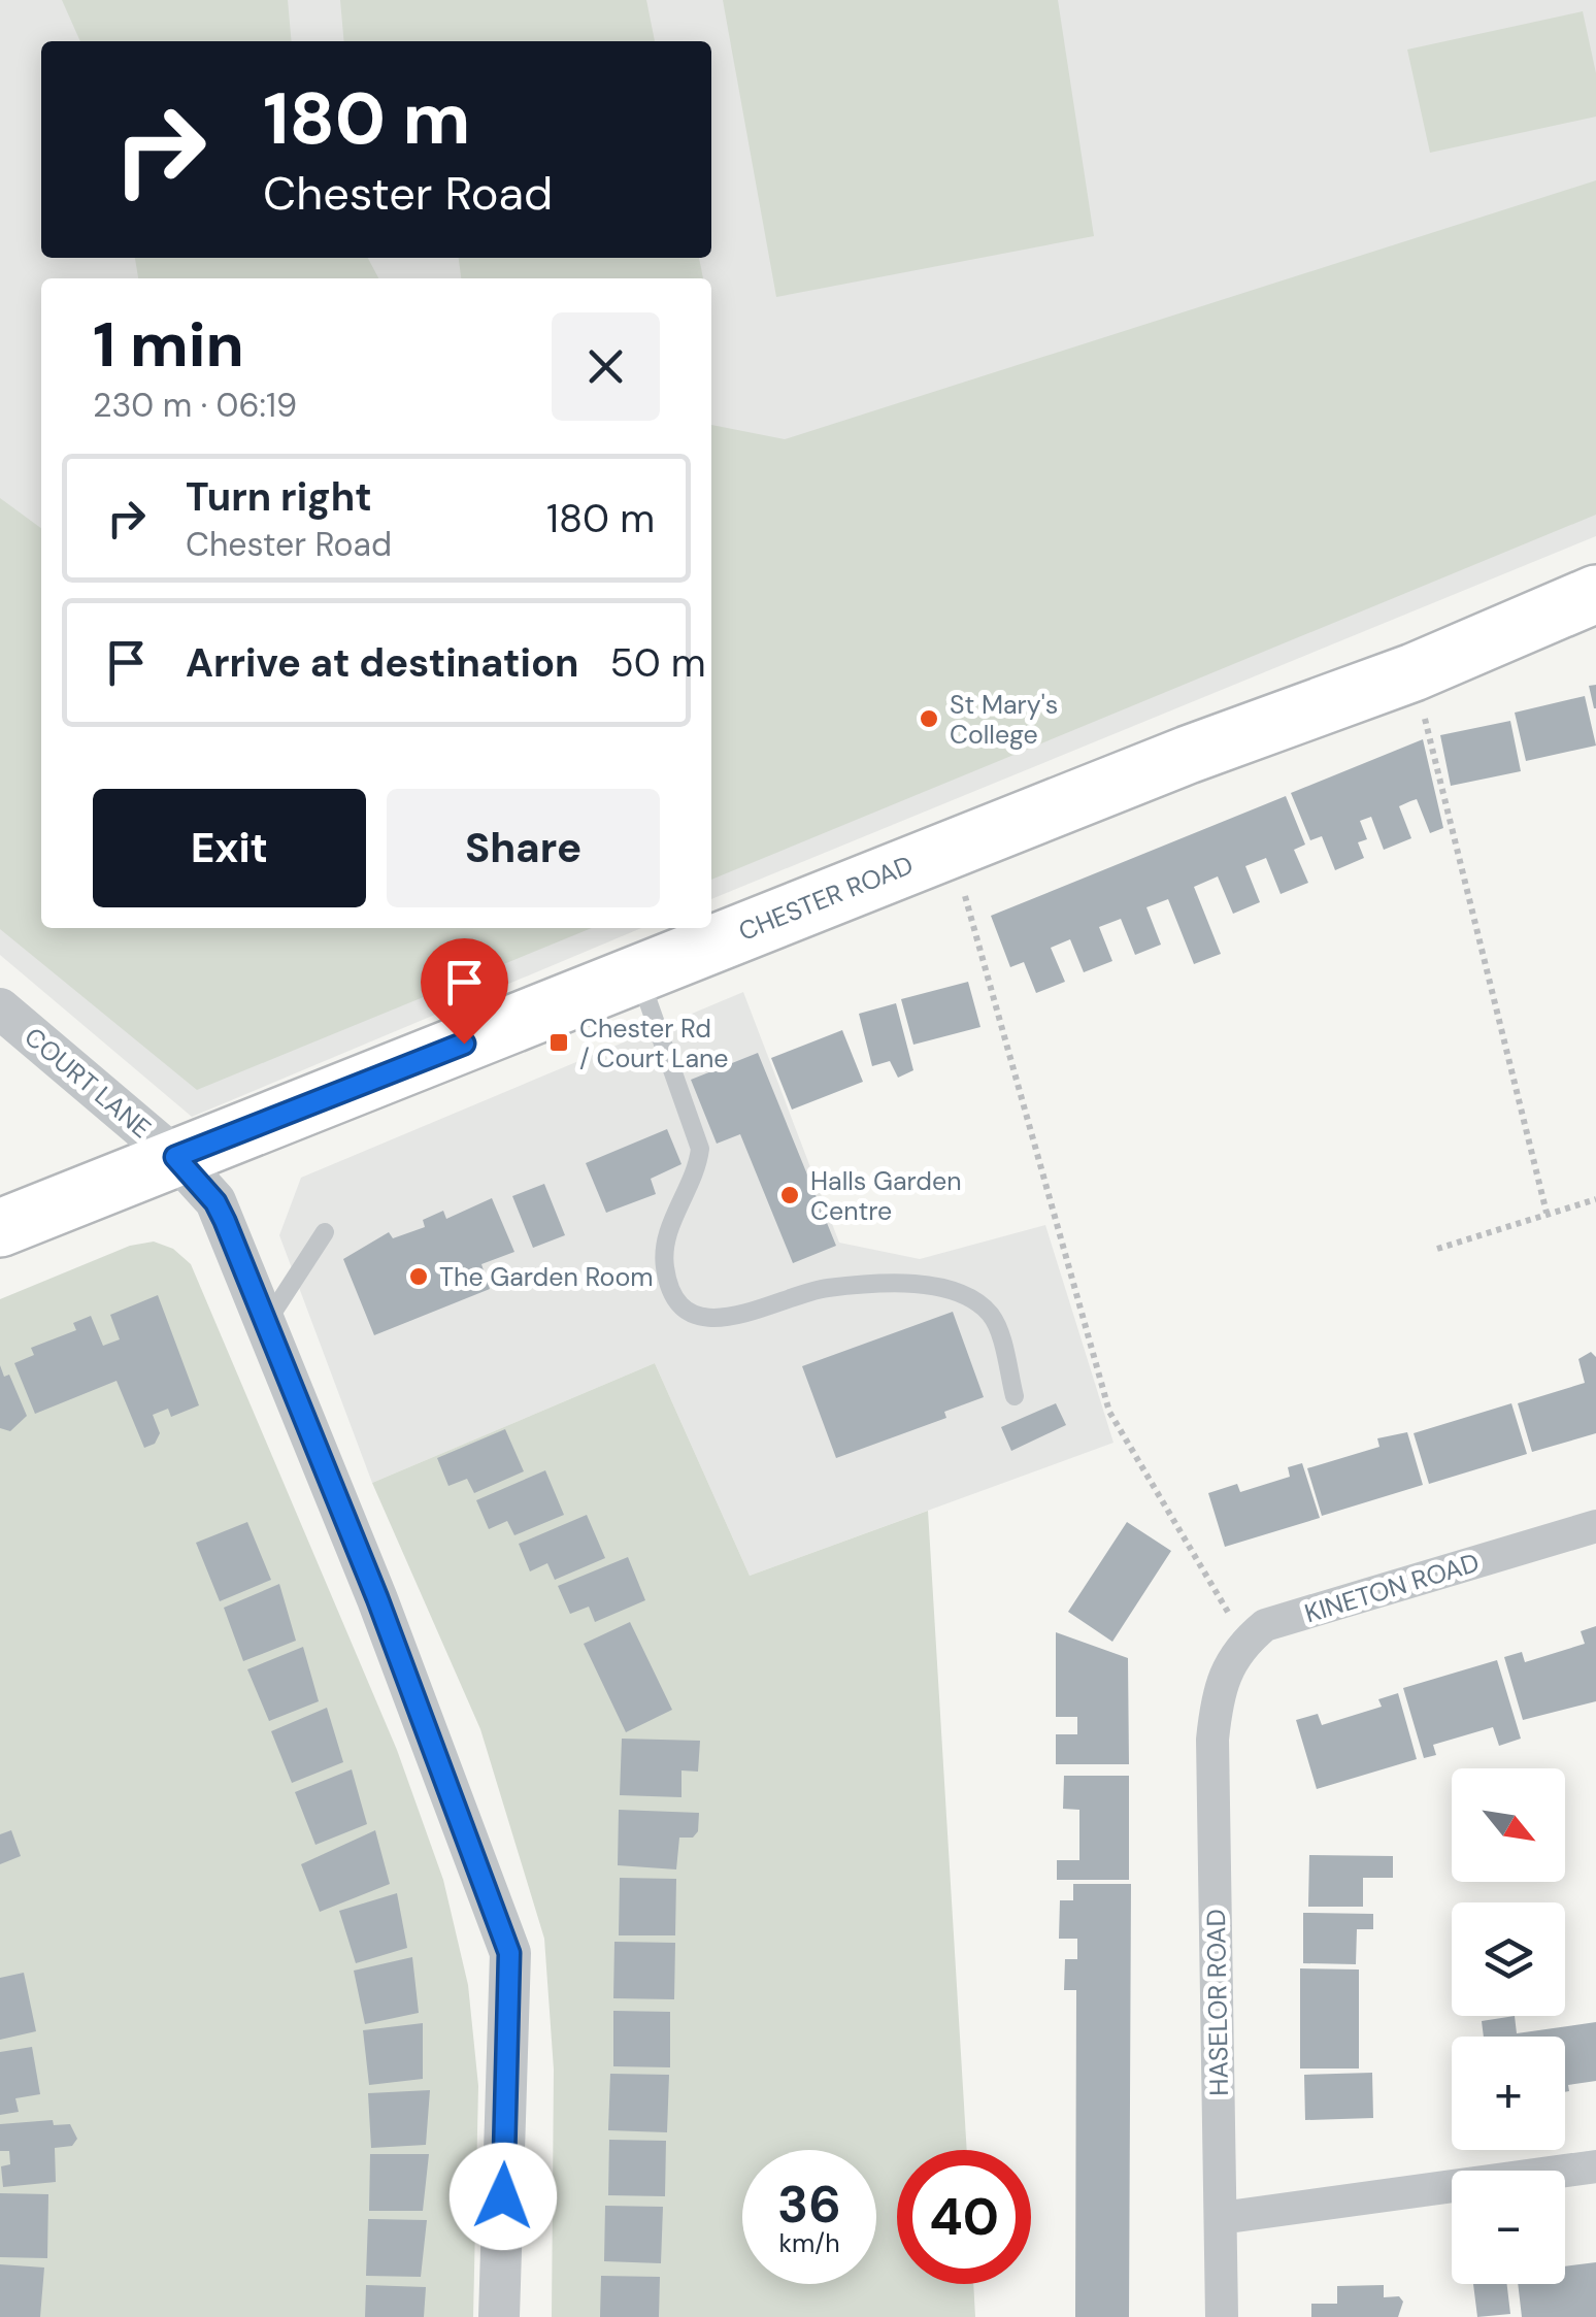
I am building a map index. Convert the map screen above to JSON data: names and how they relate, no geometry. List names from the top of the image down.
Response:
{
  "streets": {
    "highway": ["CHESTER ROAD"],
    "street": ["COURT LANE", "KINETON ROAD", "HASELOR ROAD"]
  },
  "crossings": [
    ["CHESTER ROAD", "COURT LANE"],
    ["KINETON ROAD", "HASELOR ROAD"]
  ],
  "places": {
    "other": ["St Mary's College", "Halls Garden Centre", "The Garden Room"],
    "transit": ["Chester Rd / Court Lane"]
  },
  "north": "bottom right",
  "page": {
    "turn": ["180 m", "Chester Road"],
    "heading": ["1 min", "230 m · 06:19"],
    "list": [
      {
        "name": "Turn right",
        "note": "Chester Road",
        "value": "180 m"
      },
      {
        "name": "Arrive at destination",
        "value": "50 m"
      }
    ],
    "buttons": ["Exit", "Share"],
    "map_buttons": ["+", "−"],
    "speed": "36 km/h",
    "limit": "40"
  }
}
